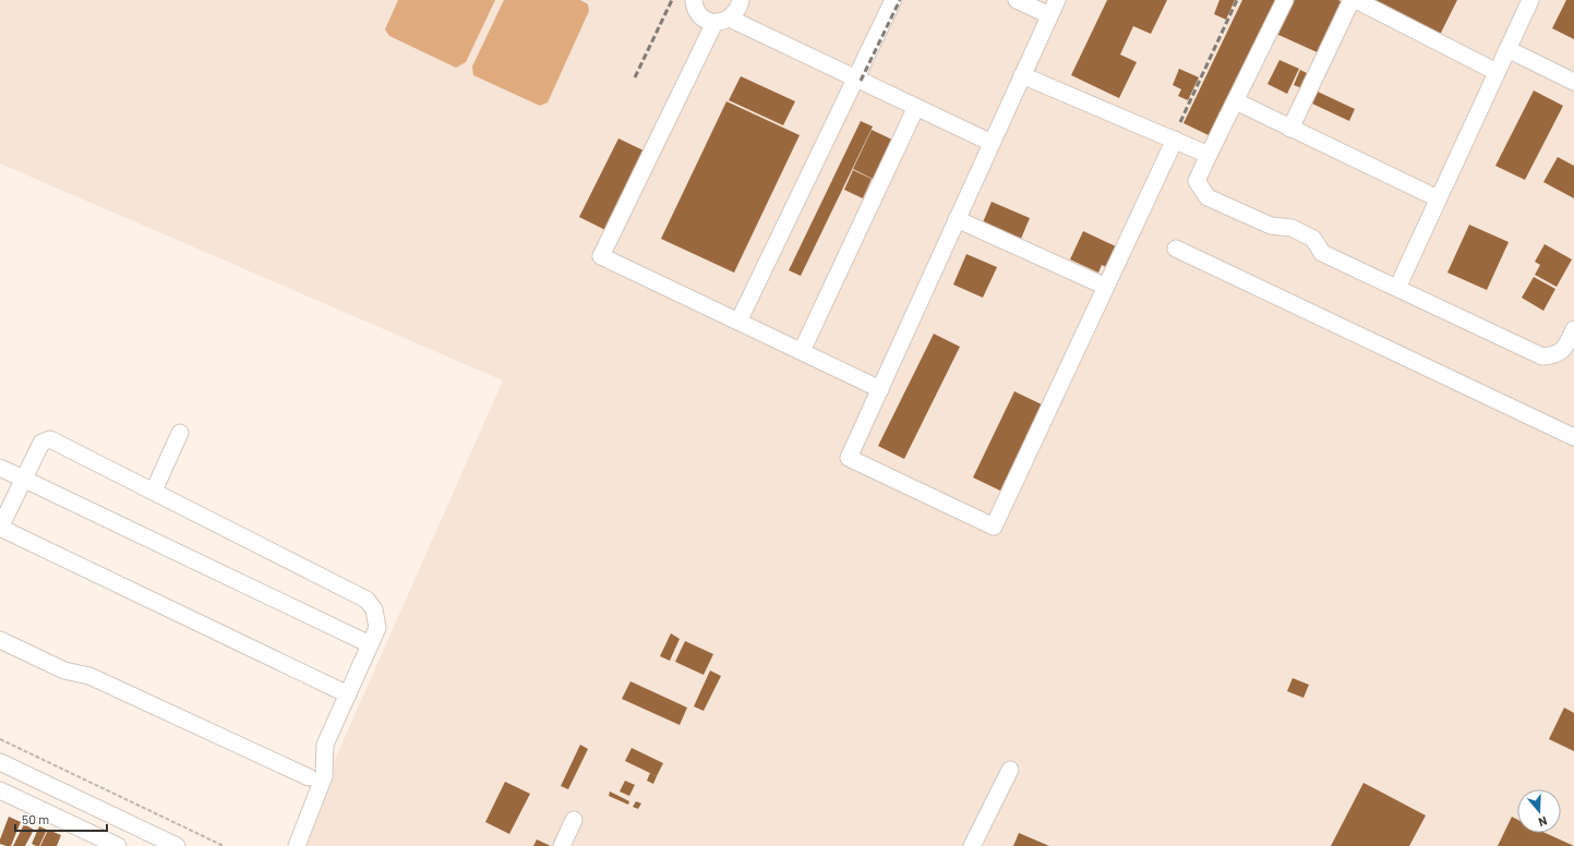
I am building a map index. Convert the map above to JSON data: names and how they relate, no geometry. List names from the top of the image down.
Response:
{
  "scale_bar": "50 m",
  "north": "bottom"
}
